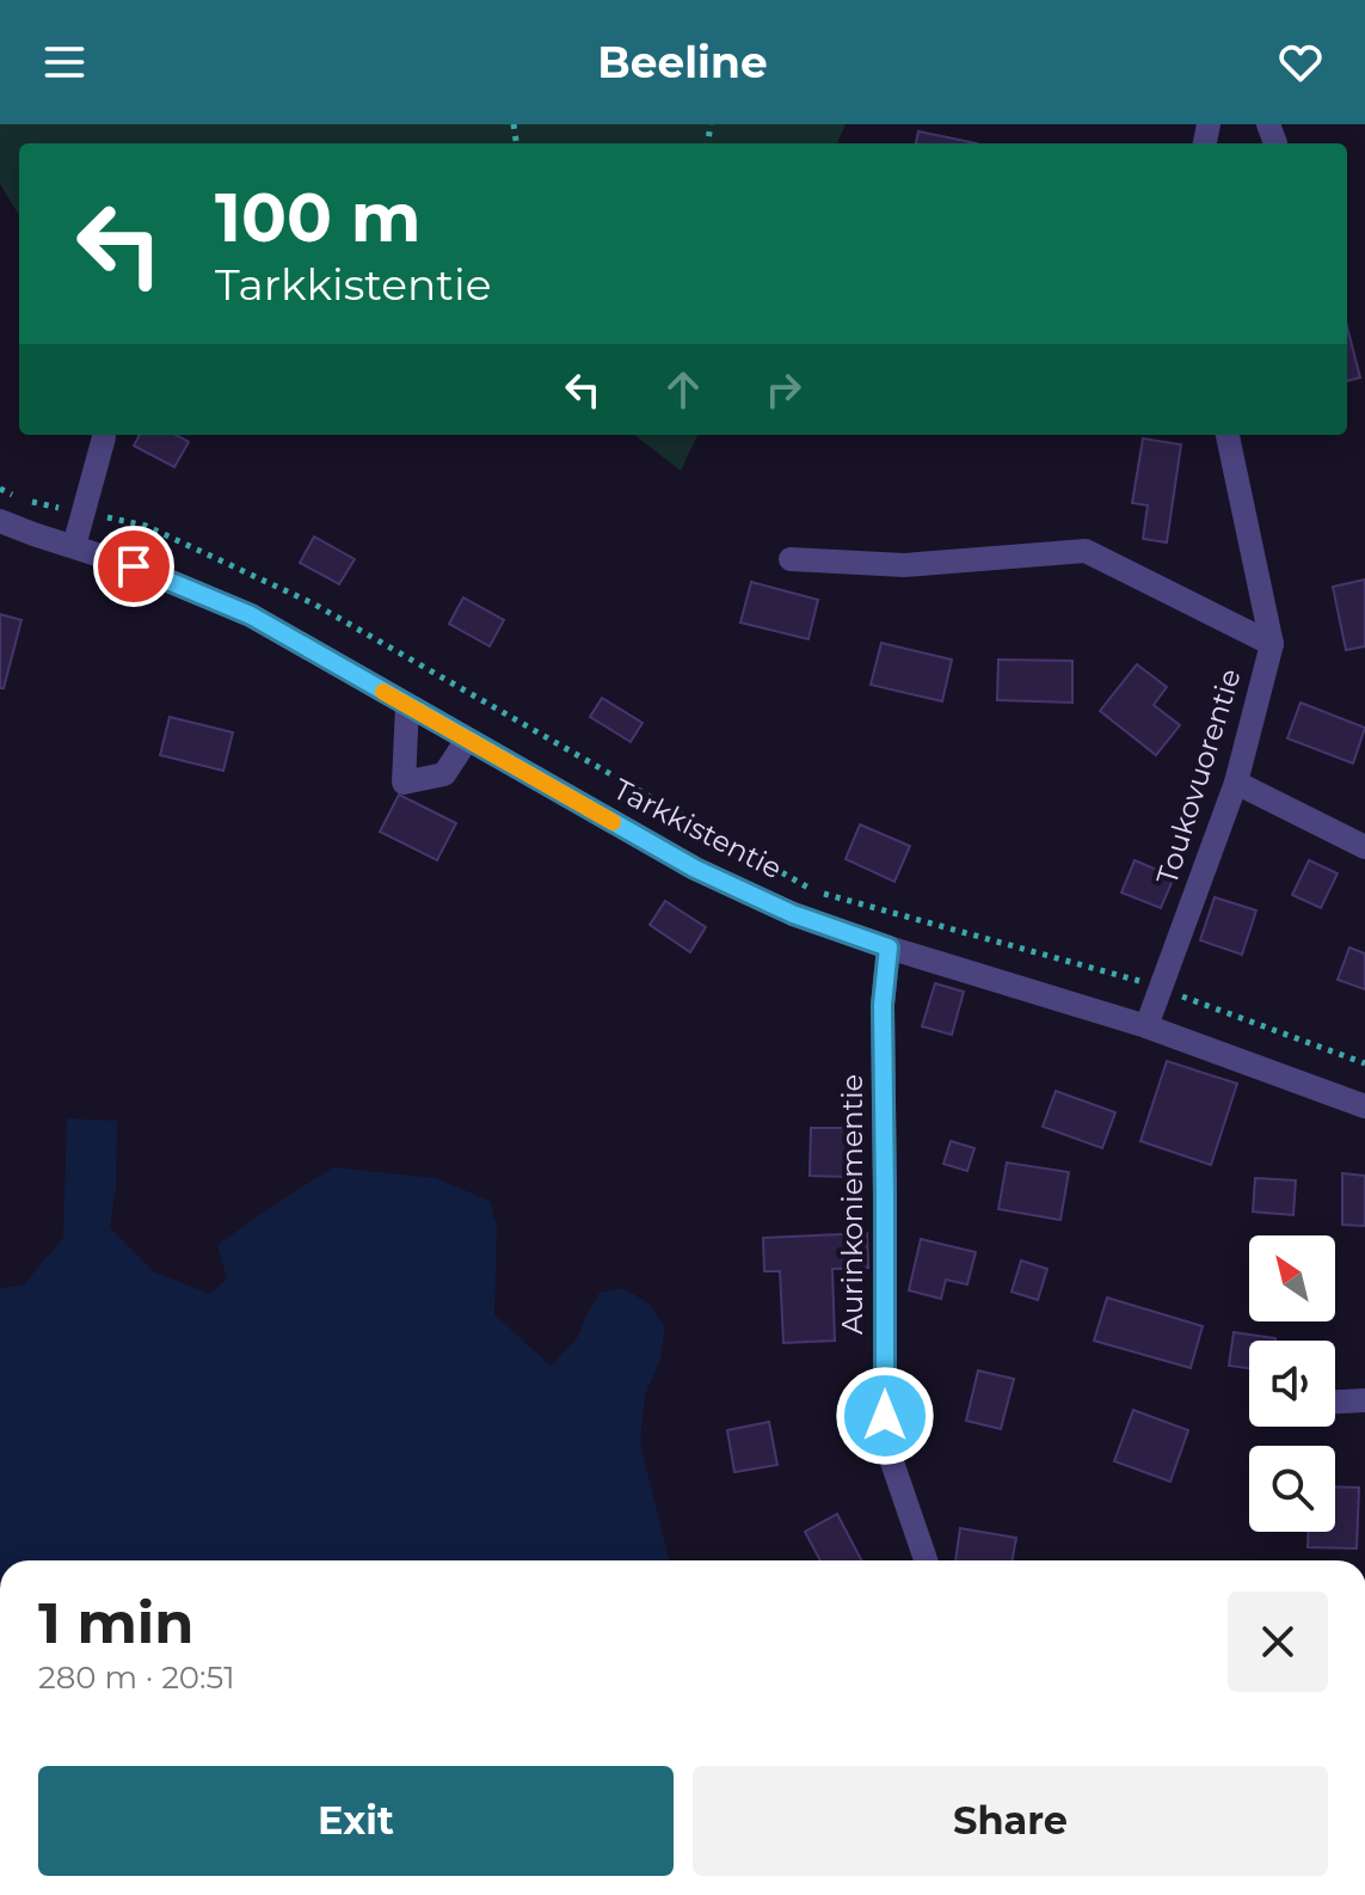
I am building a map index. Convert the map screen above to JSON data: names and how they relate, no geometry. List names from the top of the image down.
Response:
{
  "streets": {
    "street": ["Toukovuorentie", "Tarkkistentie", "Aurinkoniementie"]
  },
  "crossings": [
    ["Toukovuorentie", "Tarkkistentie"],
    ["Tarkkistentie", "Aurinkoniementie"]
  ],
  "north": "top left",
  "page": {
    "header": "Beeline",
    "turn": ["100 m", "Tarkkistentie"],
    "heading": ["1 min", "280 m · 20:51"],
    "buttons": ["Exit", "Share"]
  }
}
